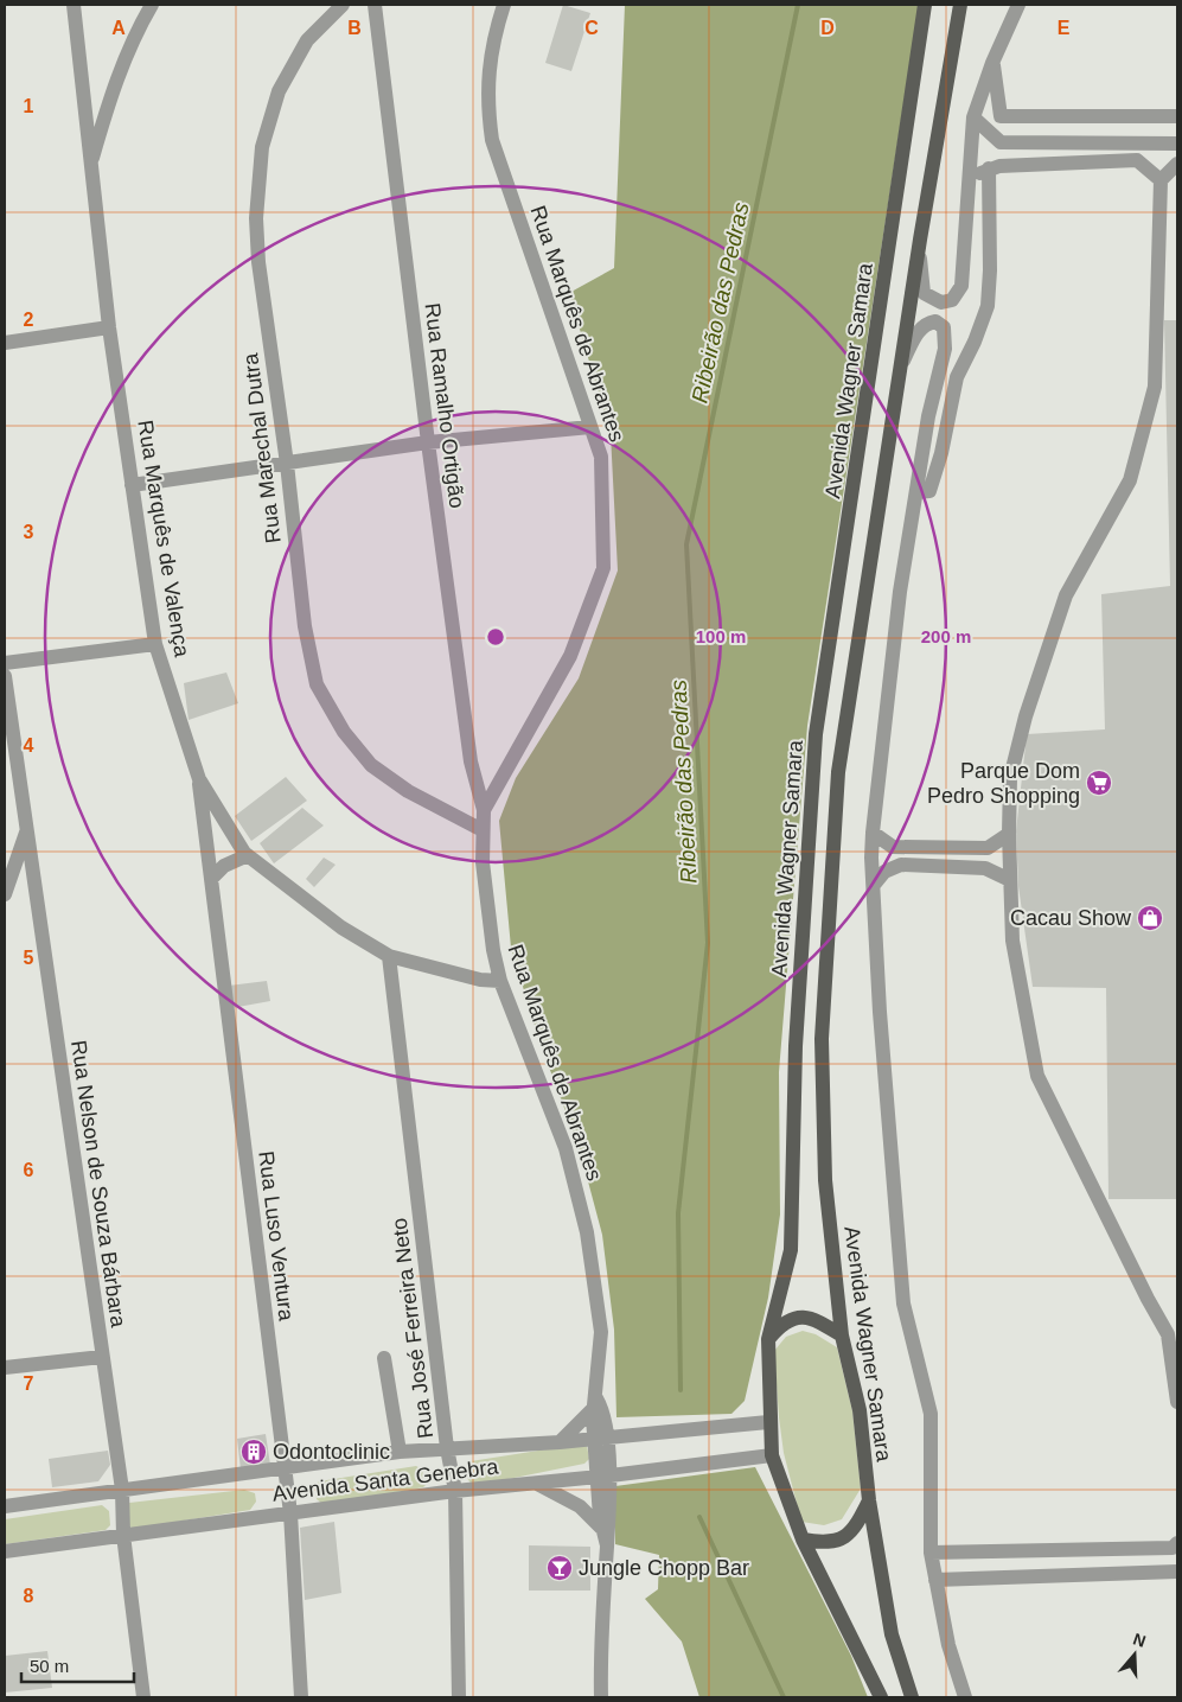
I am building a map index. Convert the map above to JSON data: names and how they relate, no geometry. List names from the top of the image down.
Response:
{
  "streets": {
    "main road": ["Avenida Wagner Samara"],
    "street": [
      "Rua Marquês de Abrantes",
      "Rua Ramalho Ortigão",
      "Rua Marechal Dutra",
      "Rua Marquês de Valença",
      "Rua Nelson de Souza Bárbara",
      "Rua Luso Ventura",
      "Rua José Ferreira Neto",
      "Avenida Santa Genebra"
    ]
  },
  "crossings": [
    ["Rua Marquês de Abrantes", "Rua Ramalho Ortigão"],
    ["Rua Marquês de Abrantes", "Rua Marechal Dutra"],
    ["Rua Marquês de Abrantes", "Rua Marquês de Valença"],
    ["Rua Marquês de Abrantes", "Avenida Santa Genebra"],
    ["Avenida Wagner Samara", "Avenida Santa Genebra"],
    ["Rua Marquês de Valença", "Rua Luso Ventura"],
    ["Rua Marquês de Valença", "Rua José Ferreira Neto"],
    ["Rua Nelson de Souza Bárbara", "Avenida Santa Genebra"],
    ["Rua Luso Ventura", "Avenida Santa Genebra"],
    ["Rua José Ferreira Neto", "Avenida Santa Genebra"]
  ],
  "water": ["Ribeirão das Pedras"],
  "places": {
    "supermarket": ["Parque Dom Pedro Shopping"],
    "shop": ["Cacau Show"],
    "building": ["Odontoclinic"],
    "bar": ["Jungle Chopp Bar"]
  },
  "scale_bar": "50 m",
  "north": "top",
  "grid": {
    "columns": [
      "A",
      "B",
      "C",
      "D",
      "E"
    ],
    "rows": [
      "1",
      "2",
      "3",
      "4",
      "5",
      "6",
      "7",
      "8"
    ]
  },
  "rings": ["100 m", "200 m"]
}
